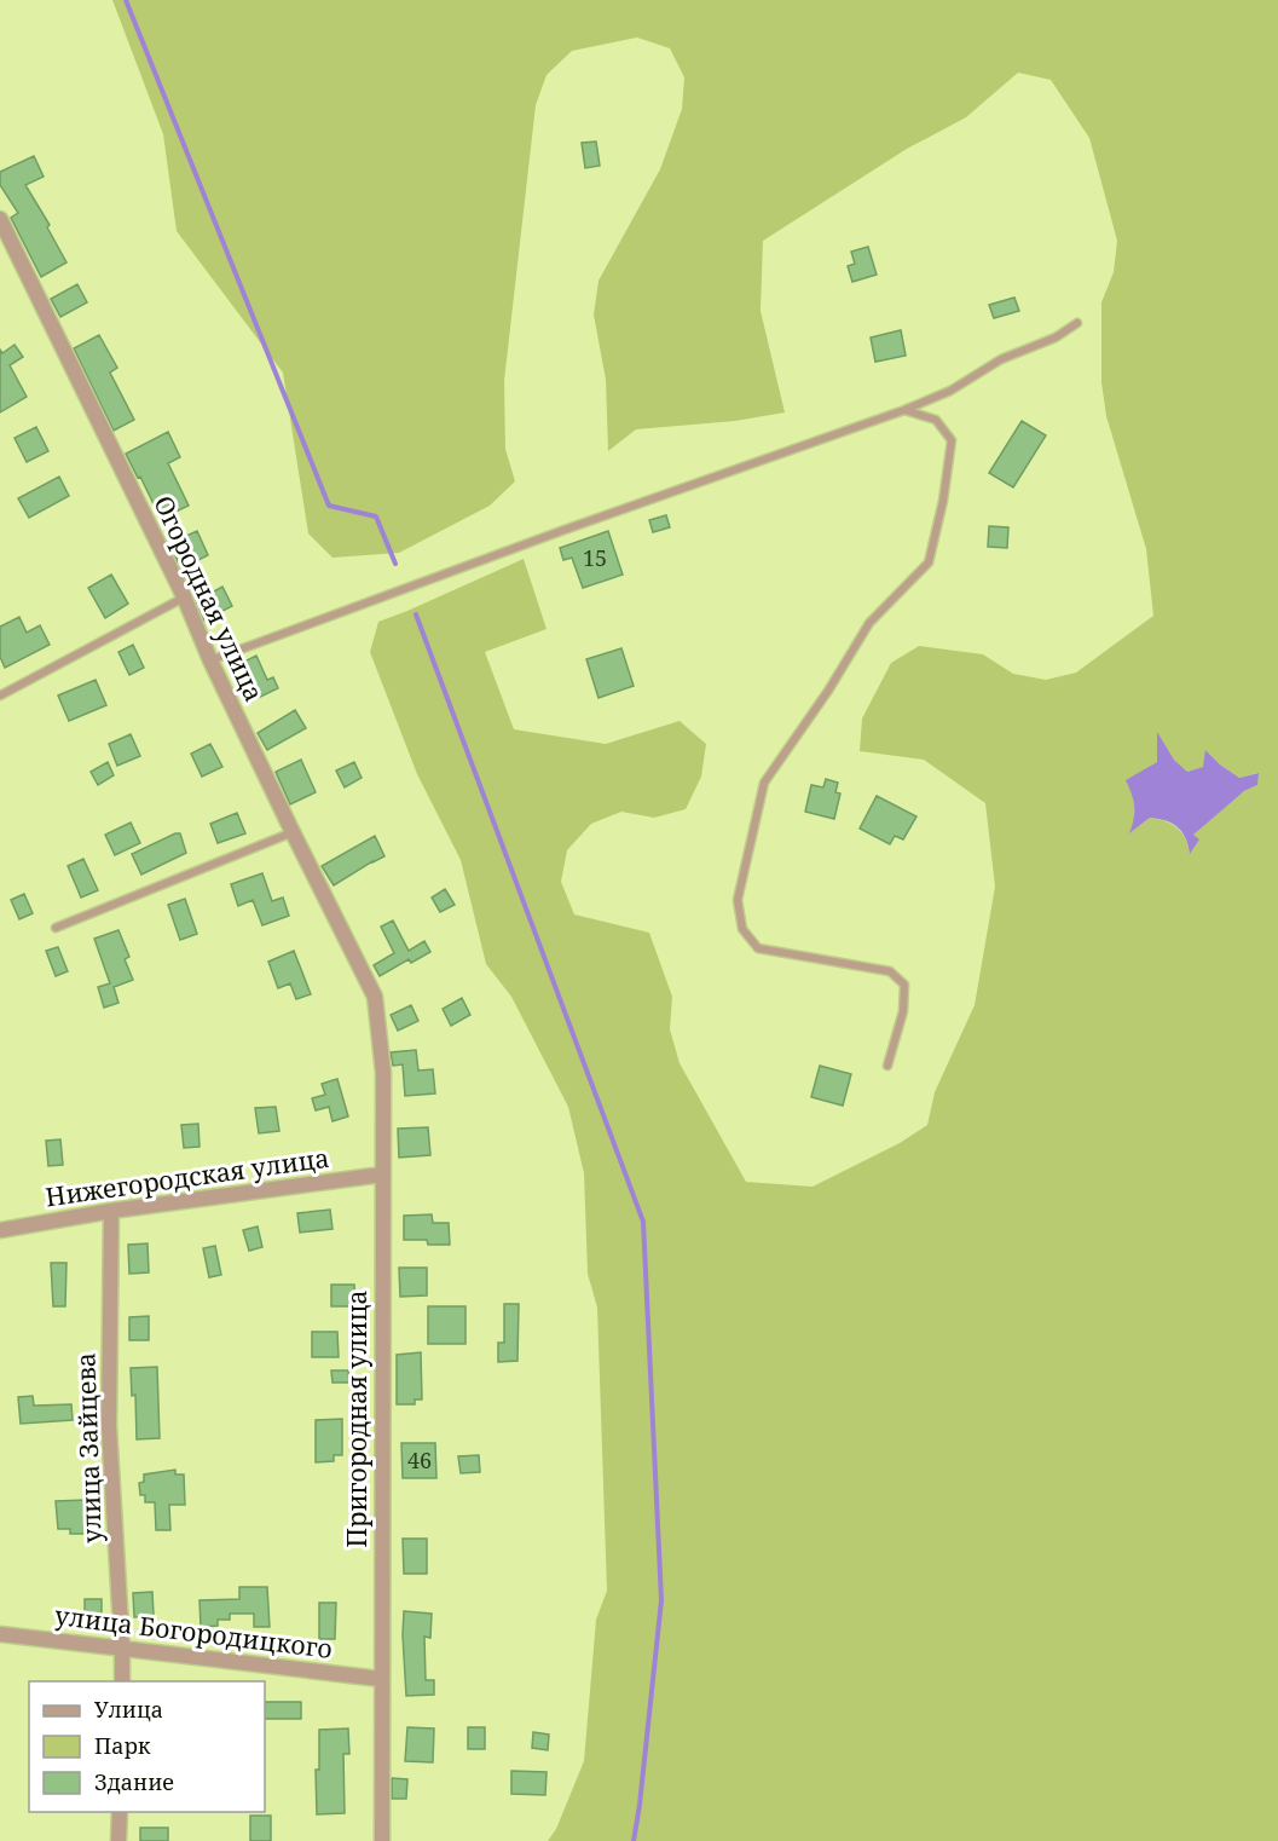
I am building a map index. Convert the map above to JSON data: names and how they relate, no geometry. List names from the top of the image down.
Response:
{
  "streets": {
    "street": [
      "Огородная улица",
      "Нижегородская улица",
      "Пригородная улица",
      "улица Зайцева",
      "улица Богородицкого"
    ]
  },
  "crossings": [
    ["Огородная улица", "Пригородная улица"],
    ["Нижегородская улица", "Пригородная улица"],
    ["Нижегородская улица", "улица Зайцева"],
    ["Пригородная улица", "улица Богородицкого"],
    ["улица Зайцева", "улица Богородицкого"]
  ],
  "house_numbers": ["15", "46"],
  "legend": ["Улица", "Парк", "Здание"]
}
